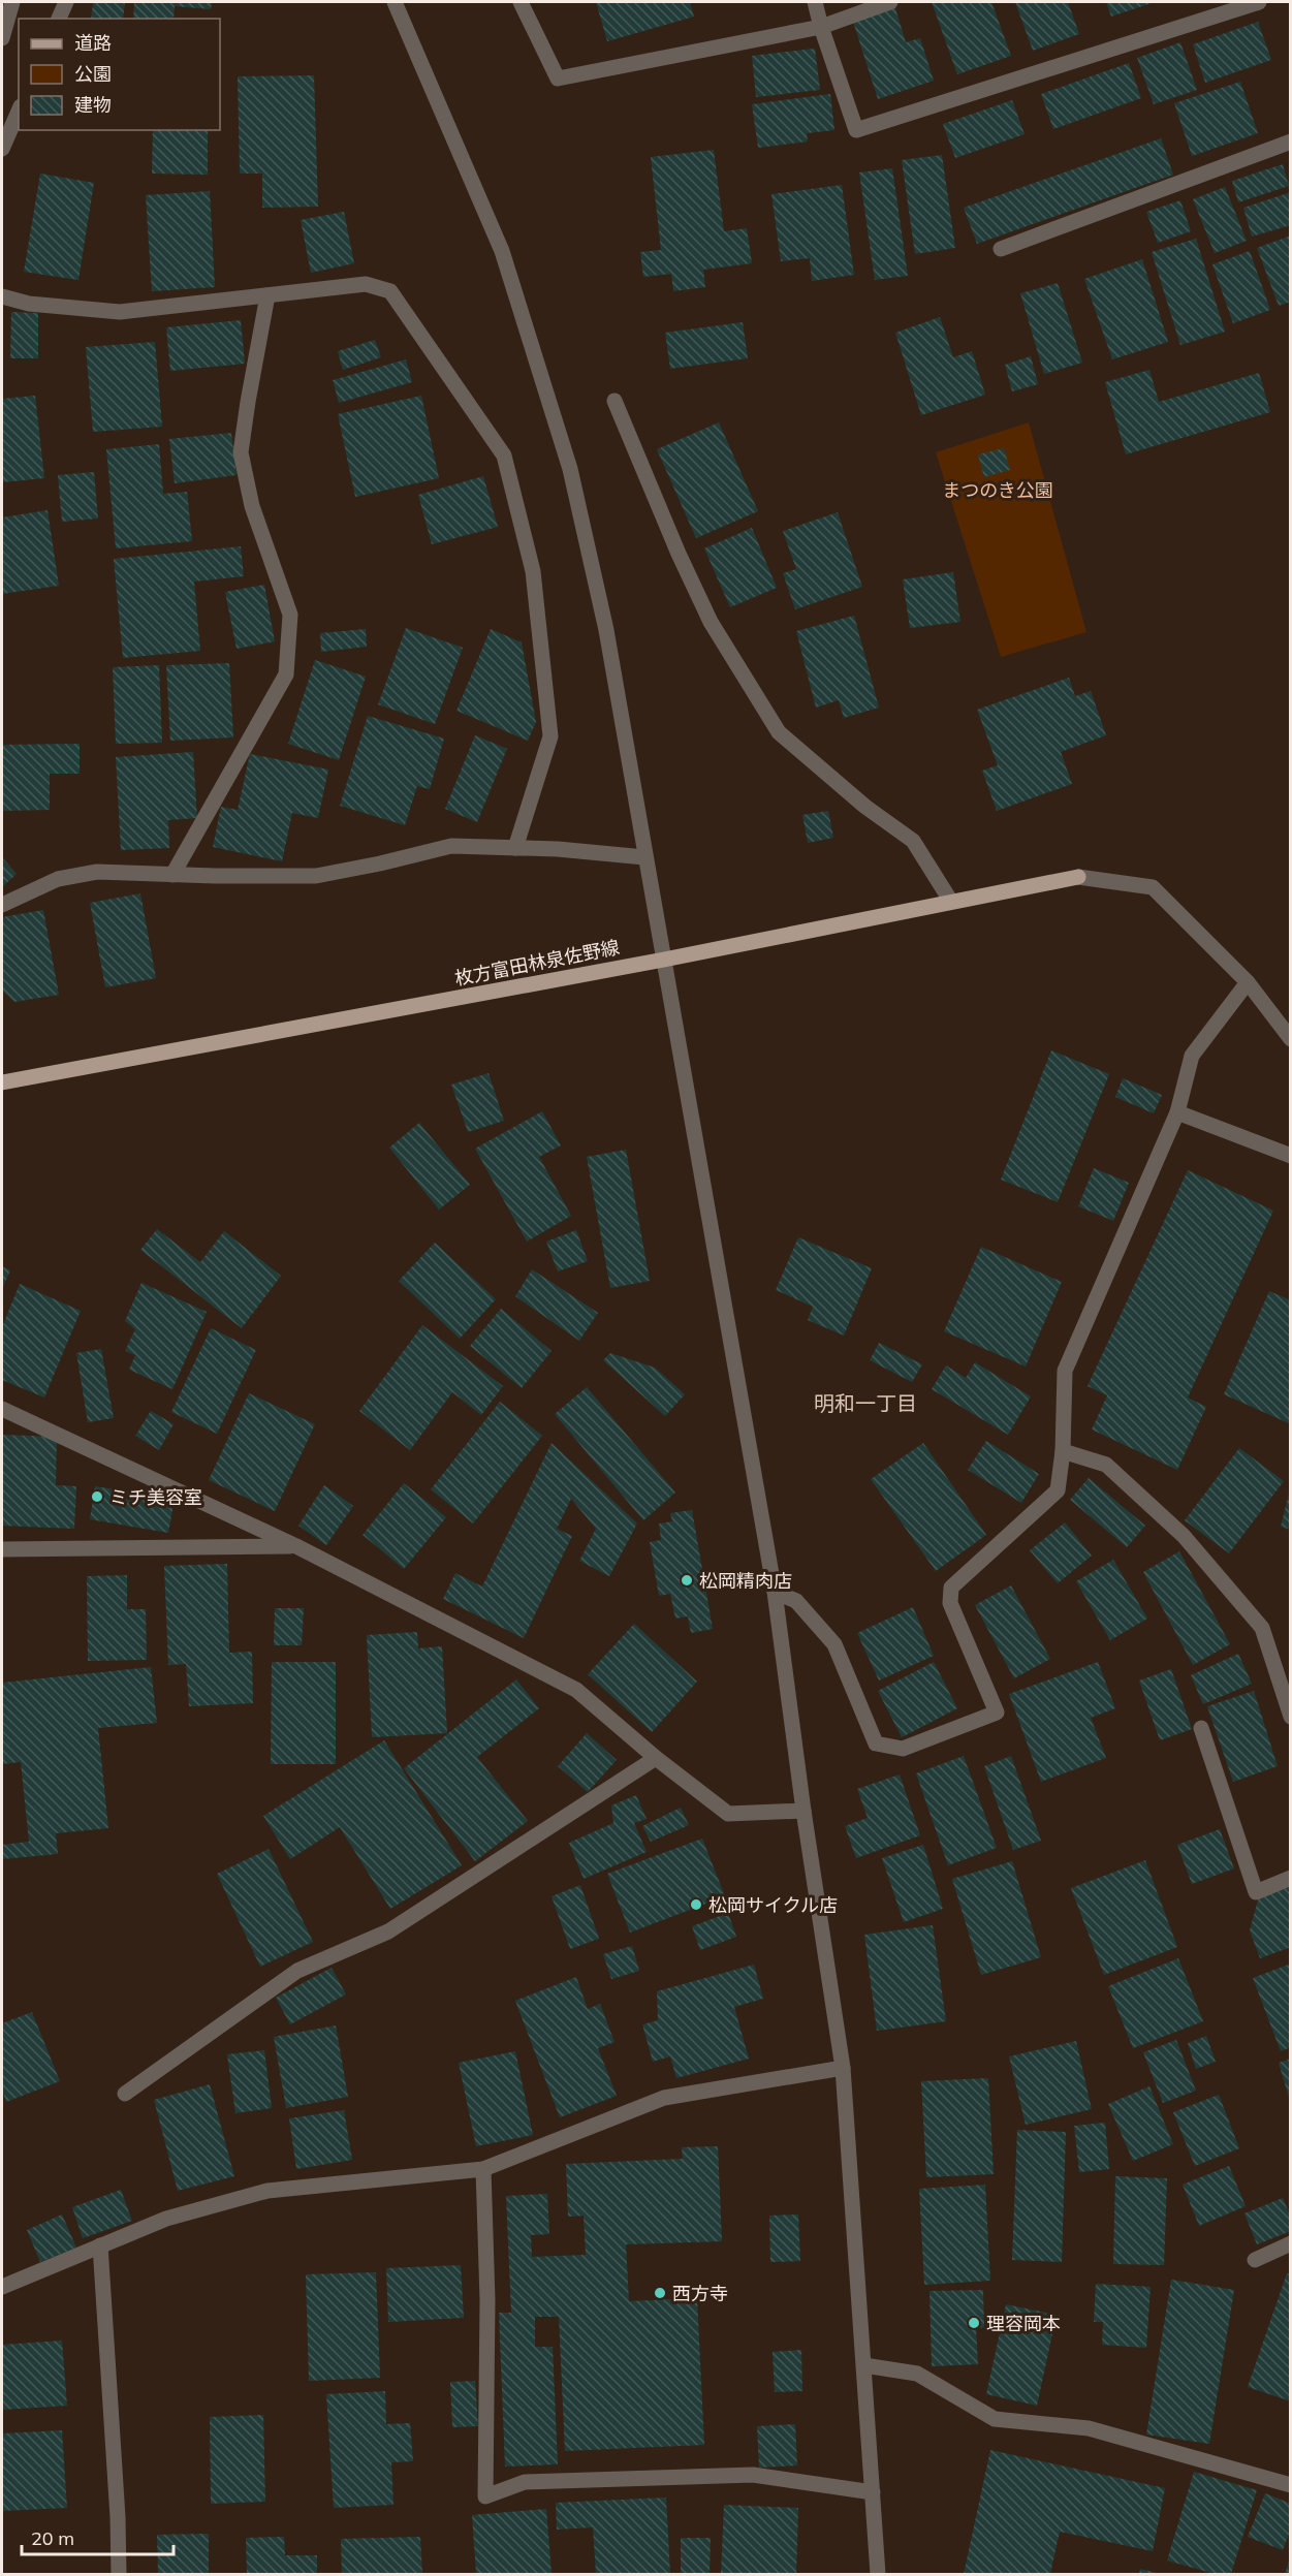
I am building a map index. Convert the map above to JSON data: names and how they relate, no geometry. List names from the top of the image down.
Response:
{
  "streets": {
    "main road": ["枚方富田林泉佐野線"]
  },
  "districts": ["明和一丁目"],
  "parks": ["まつのき公園"],
  "places": [
    "ミチ美容室",
    "松岡精肉店",
    "松岡サイクル店",
    "西方寺",
    "理容岡本"
  ],
  "legend": ["道路", "公園", "建物"],
  "scale_bar": "20 m"
}
